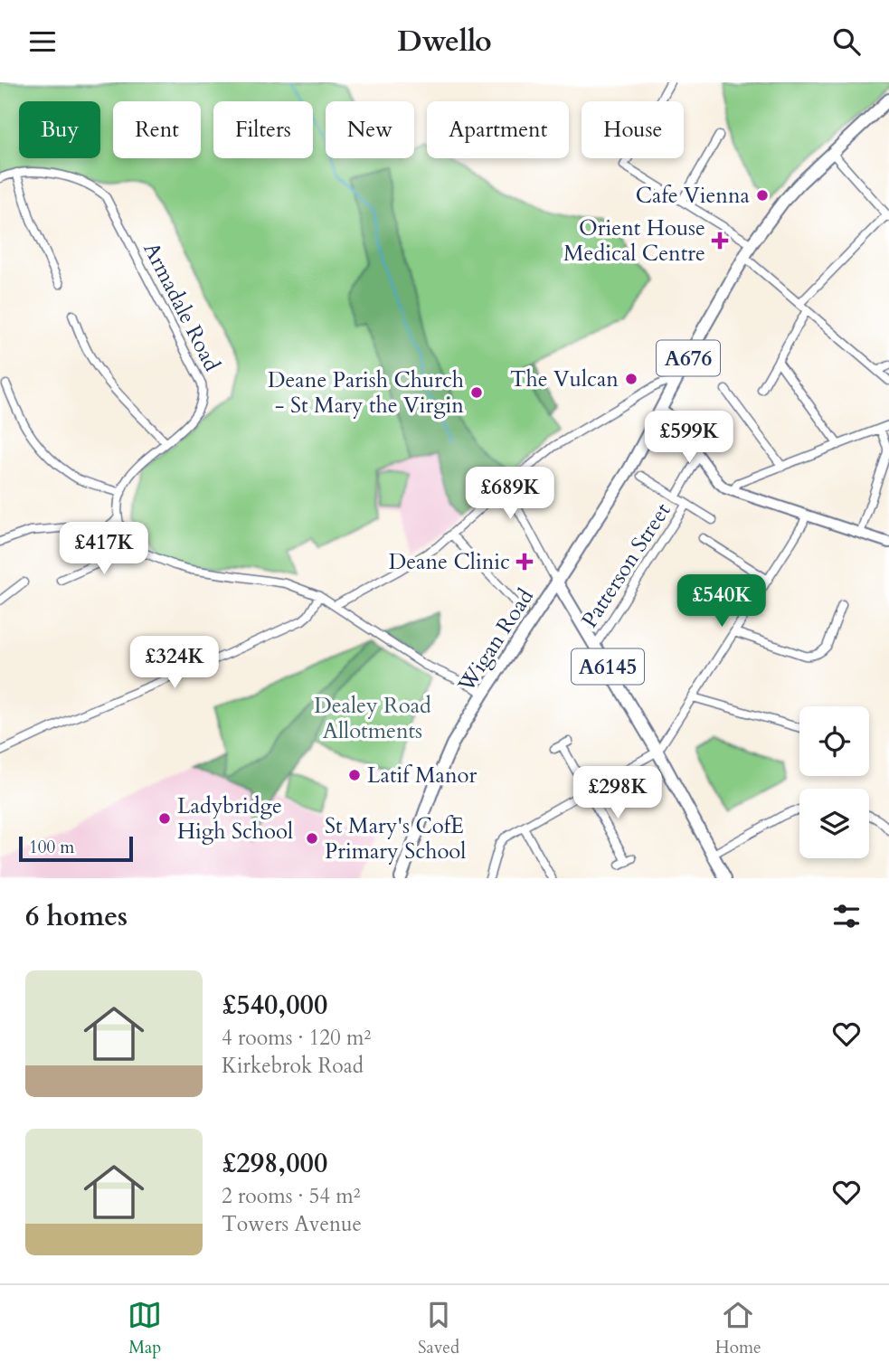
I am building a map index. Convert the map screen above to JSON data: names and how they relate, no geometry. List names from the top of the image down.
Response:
{
  "streets": {
    "main road": ["A676", "Wigan Road", "A6145"],
    "street": ["Armadale Road", "Patterson Street"]
  },
  "crossings": [
    ["Patterson Street", "A6145"],
    ["Wigan Road", "A6145"]
  ],
  "parks": ["Dealey Road Allotments"],
  "places": {
    "other": [
      "Cafe Vienna",
      "The Vulcan",
      "Deane Parish Church - St Mary the Virgin",
      "Latif Manor",
      "Ladybridge High School",
      "St Mary's CofE Primary School"
    ],
    "health": ["Orient House Medical Centre", "Deane Clinic"]
  },
  "scale_bar": "100 m",
  "page": {
    "header": "Dwello",
    "chip": [
      "Buy",
      "Rent",
      "Filters",
      "New",
      "Apartment",
      "House"
    ],
    "price": [
      "£599K",
      "£689K",
      "£417K",
      "£540K",
      "£324K",
      "£298K"
    ],
    "scale": "100 m",
    "heading": "6 homes",
    "list": [
      {
        "name": "£540,000",
        "note": "4 rooms · 120 m² · Kirkebrok Road"
      },
      {
        "name": "£298,000",
        "note": "2 rooms · 54 m² · Towers Avenue"
      }
    ],
    "tabs": ["Map", "Saved", "Home"]
  }
}
